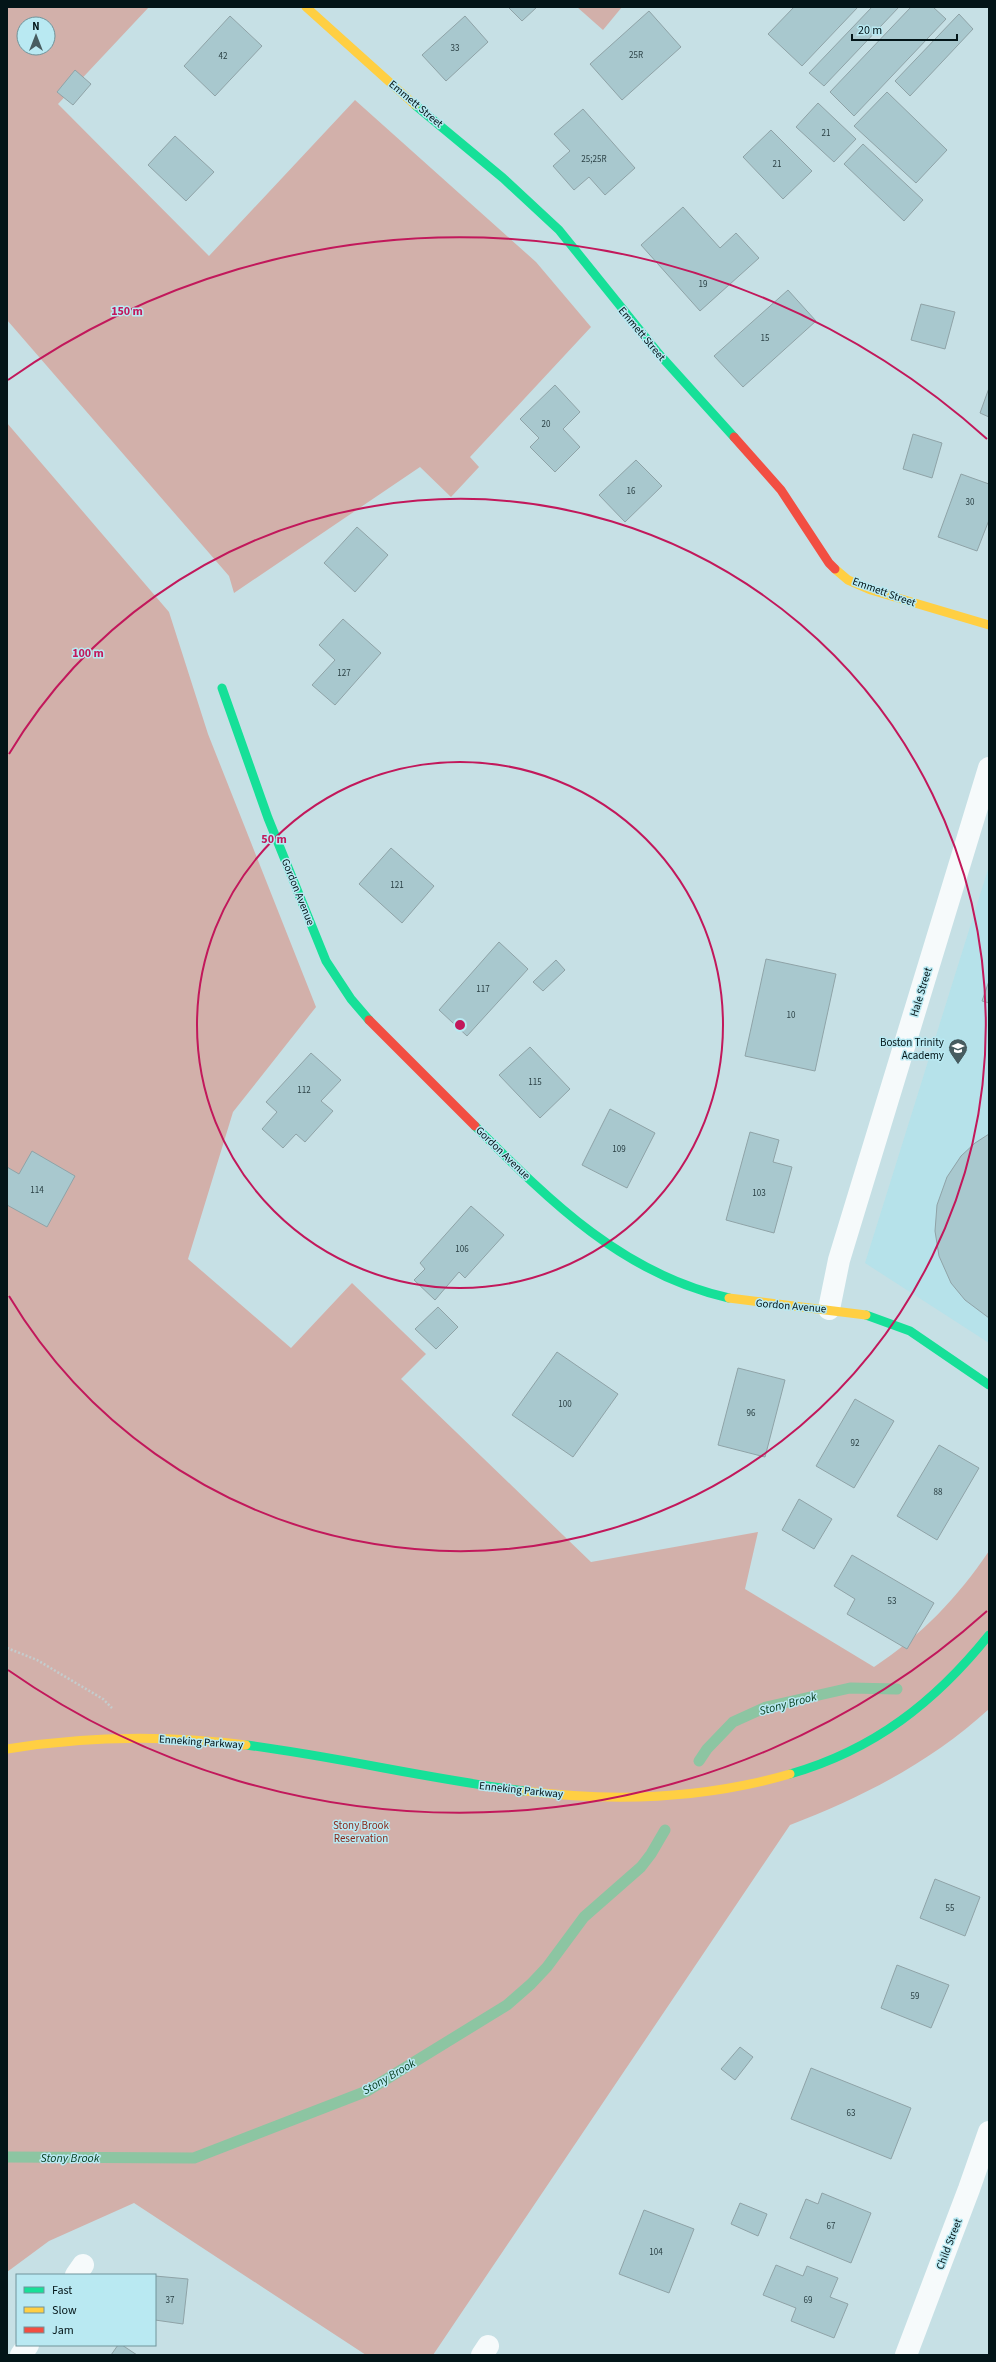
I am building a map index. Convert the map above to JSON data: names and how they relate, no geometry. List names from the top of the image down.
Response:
{
  "streets": {
    "street": [
      "Emmett Street",
      "Gordon Avenue",
      "Hale Street",
      "Enneking Parkway",
      "Child Street"
    ]
  },
  "crossings": [
    ["Gordon Avenue", "Hale Street"]
  ],
  "water": ["Stony Brook"],
  "parks": ["Stony Brook Reservation"],
  "places": {
    "school or university": ["Boston Trinity Academy"]
  },
  "house_numbers": [
    "33",
    "25R",
    "42",
    "21",
    "25;25R",
    "21",
    "19",
    "15",
    "20",
    "16",
    "30",
    "127",
    "121",
    "117",
    "10",
    "115",
    "112",
    "109",
    "114",
    "103",
    "106",
    "100",
    "96",
    "92",
    "88",
    "53",
    "55",
    "59",
    "63",
    "67",
    "104",
    "37",
    "69"
  ],
  "legend": ["Fast", "Slow", "Jam"],
  "scale_bar": "20 m",
  "north": "top",
  "rings": ["150 m", "100 m", "50 m"]
}
